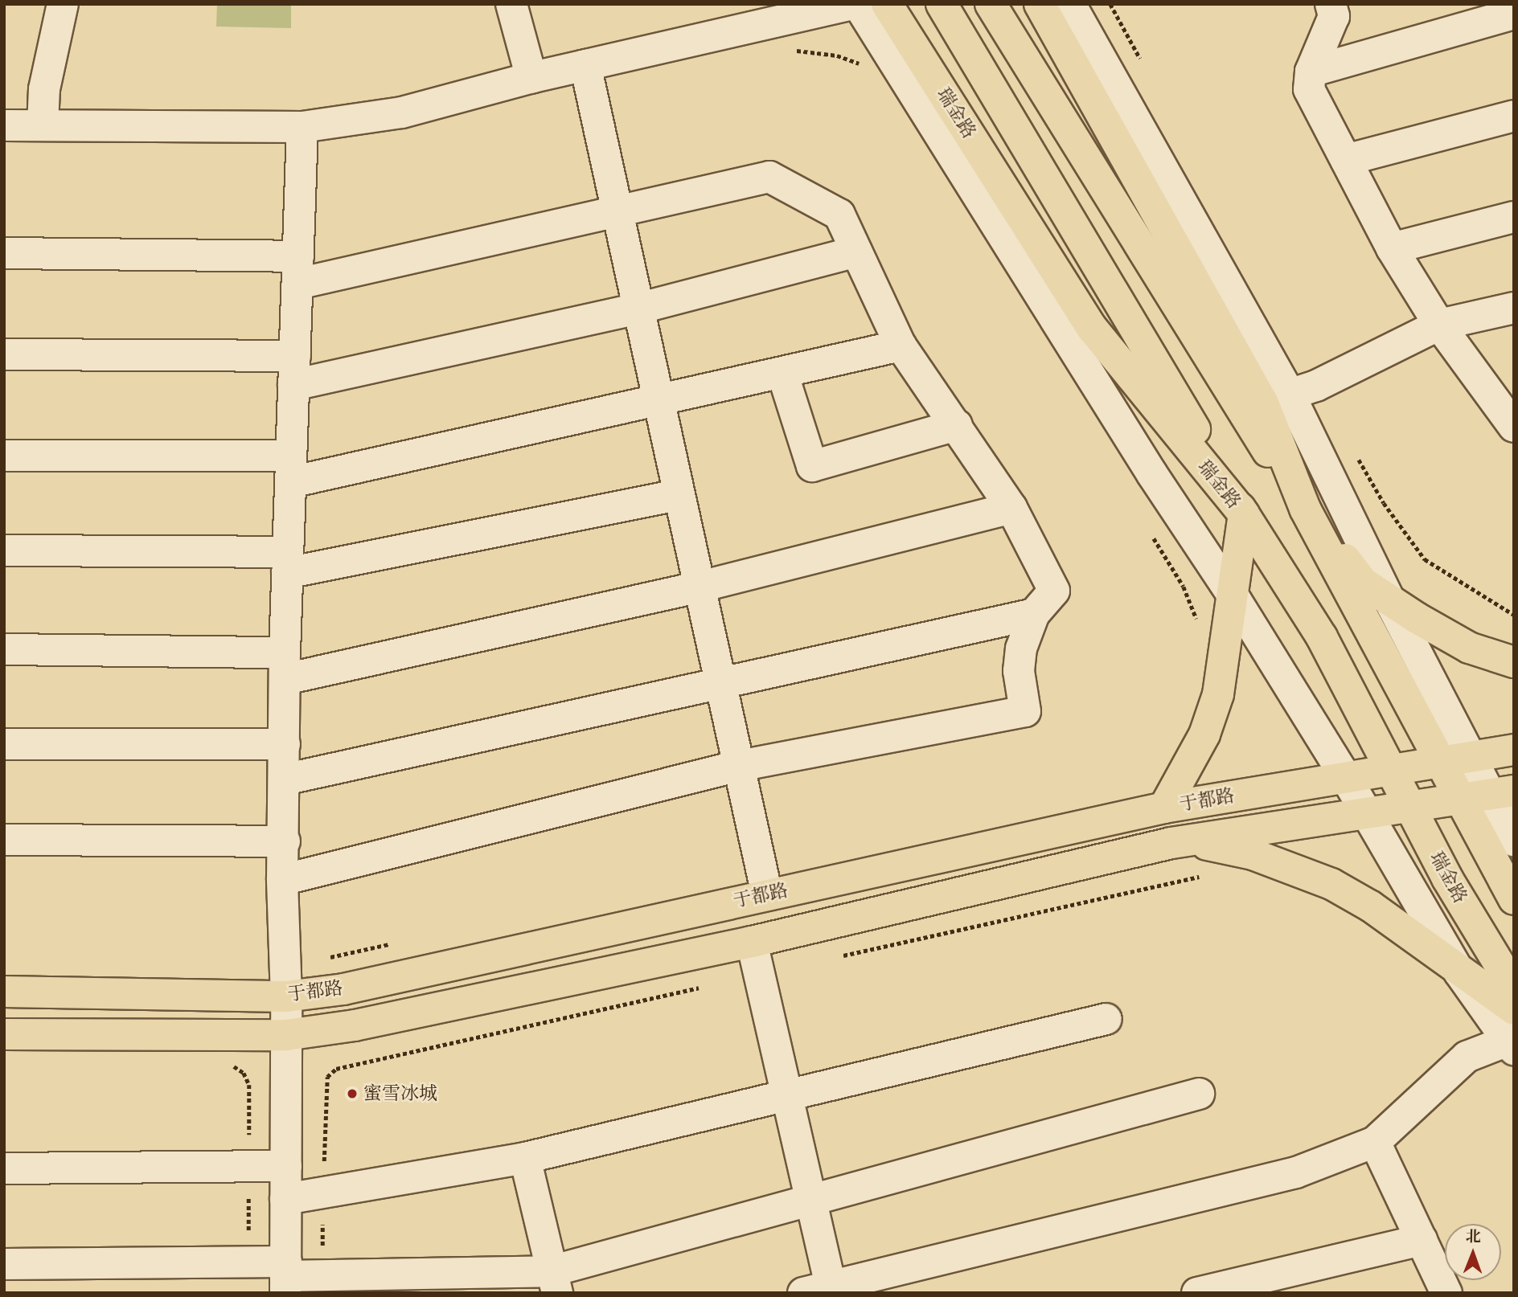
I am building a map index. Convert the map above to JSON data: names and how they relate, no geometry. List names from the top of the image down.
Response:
{
  "streets": {
    "main road": ["瑞金路", "于都路"]
  },
  "crossings": [
    ["瑞金路", "于都路"]
  ],
  "places": ["蜜雪冰城"],
  "north": "top"
}
